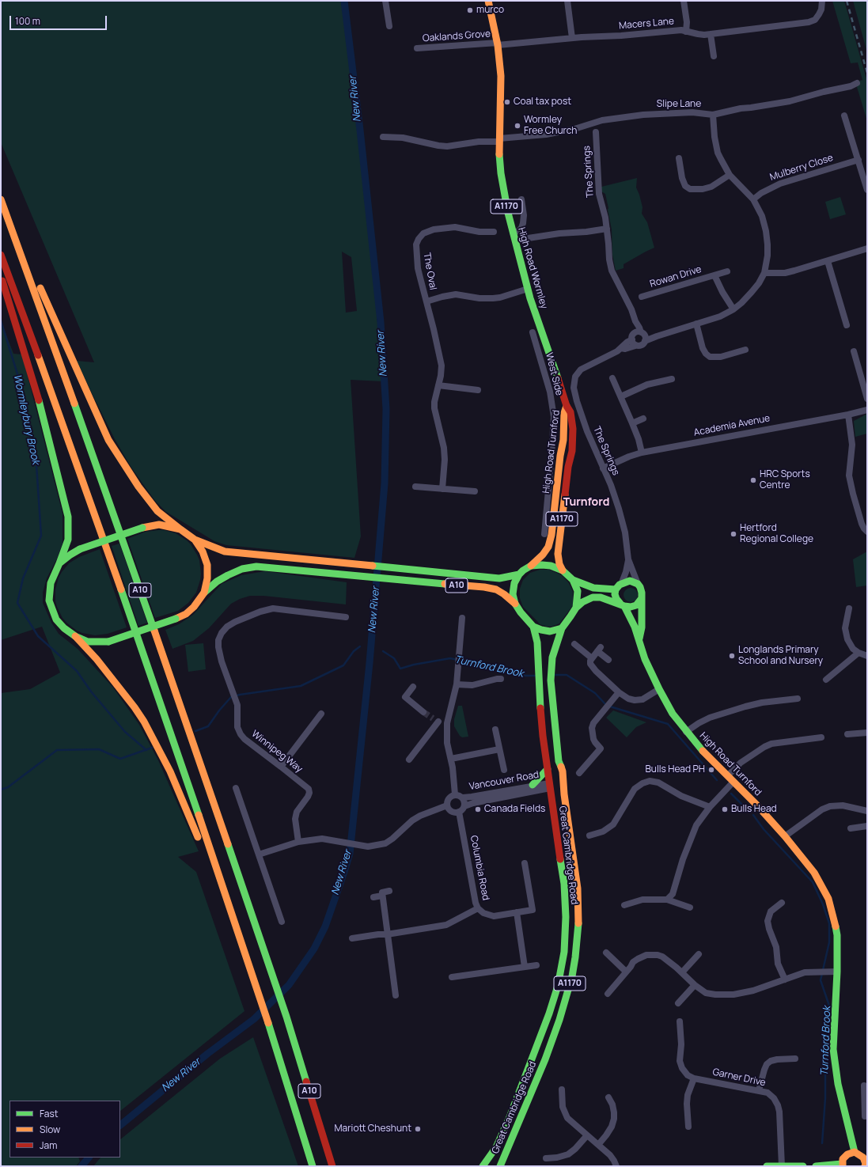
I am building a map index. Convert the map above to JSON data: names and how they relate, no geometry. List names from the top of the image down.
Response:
{
  "streets": {
    "main road": [
      "A1170",
      "High Road Wormley",
      "High Road Turnford",
      "A10",
      "Great Cambridge Road"
    ],
    "street": [
      "Macers Lane",
      "Oaklands Grove",
      "Slipe Lane",
      "Mulberry Close",
      "The Springs",
      "The Oval",
      "Rowan Drive",
      "West Side",
      "Academia Avenue",
      "Winnipeg Way",
      "Vancouver Road",
      "Columbia Road",
      "Garner Drive"
    ]
  },
  "crossings": [
    ["Macers Lane", "Oaklands Grove"],
    ["Macers Lane", "High Road Wormley"],
    ["Oaklands Grove", "High Road Wormley"],
    ["Slipe Lane", "High Road Wormley"],
    ["The Springs", "Academia Avenue"],
    ["The Springs", "High Road Turnford"],
    ["High Road Wormley", "High Road Turnford"],
    ["High Road Turnford", "A10"],
    ["High Road Turnford", "Great Cambridge Road"],
    ["A10", "Great Cambridge Road"],
    ["Vancouver Road", "Great Cambridge Road"],
    ["Vancouver Road", "Columbia Road"]
  ],
  "districts": ["Turnford"],
  "water": ["New River", "Wormleybury Brook", "Turnford Brook"],
  "places": [
    "murco",
    "Coal tax post",
    "Wormley Free Church",
    "HRC Sports Centre",
    "Hertford Regional College",
    "Longlands Primary School and Nursery",
    "Bulls Head PH",
    "Canada Fields",
    "Bulls Head",
    "Mariott Cheshunt"
  ],
  "legend": ["Fast", "Slow", "Jam"],
  "scale_bar": "100 m"
}
